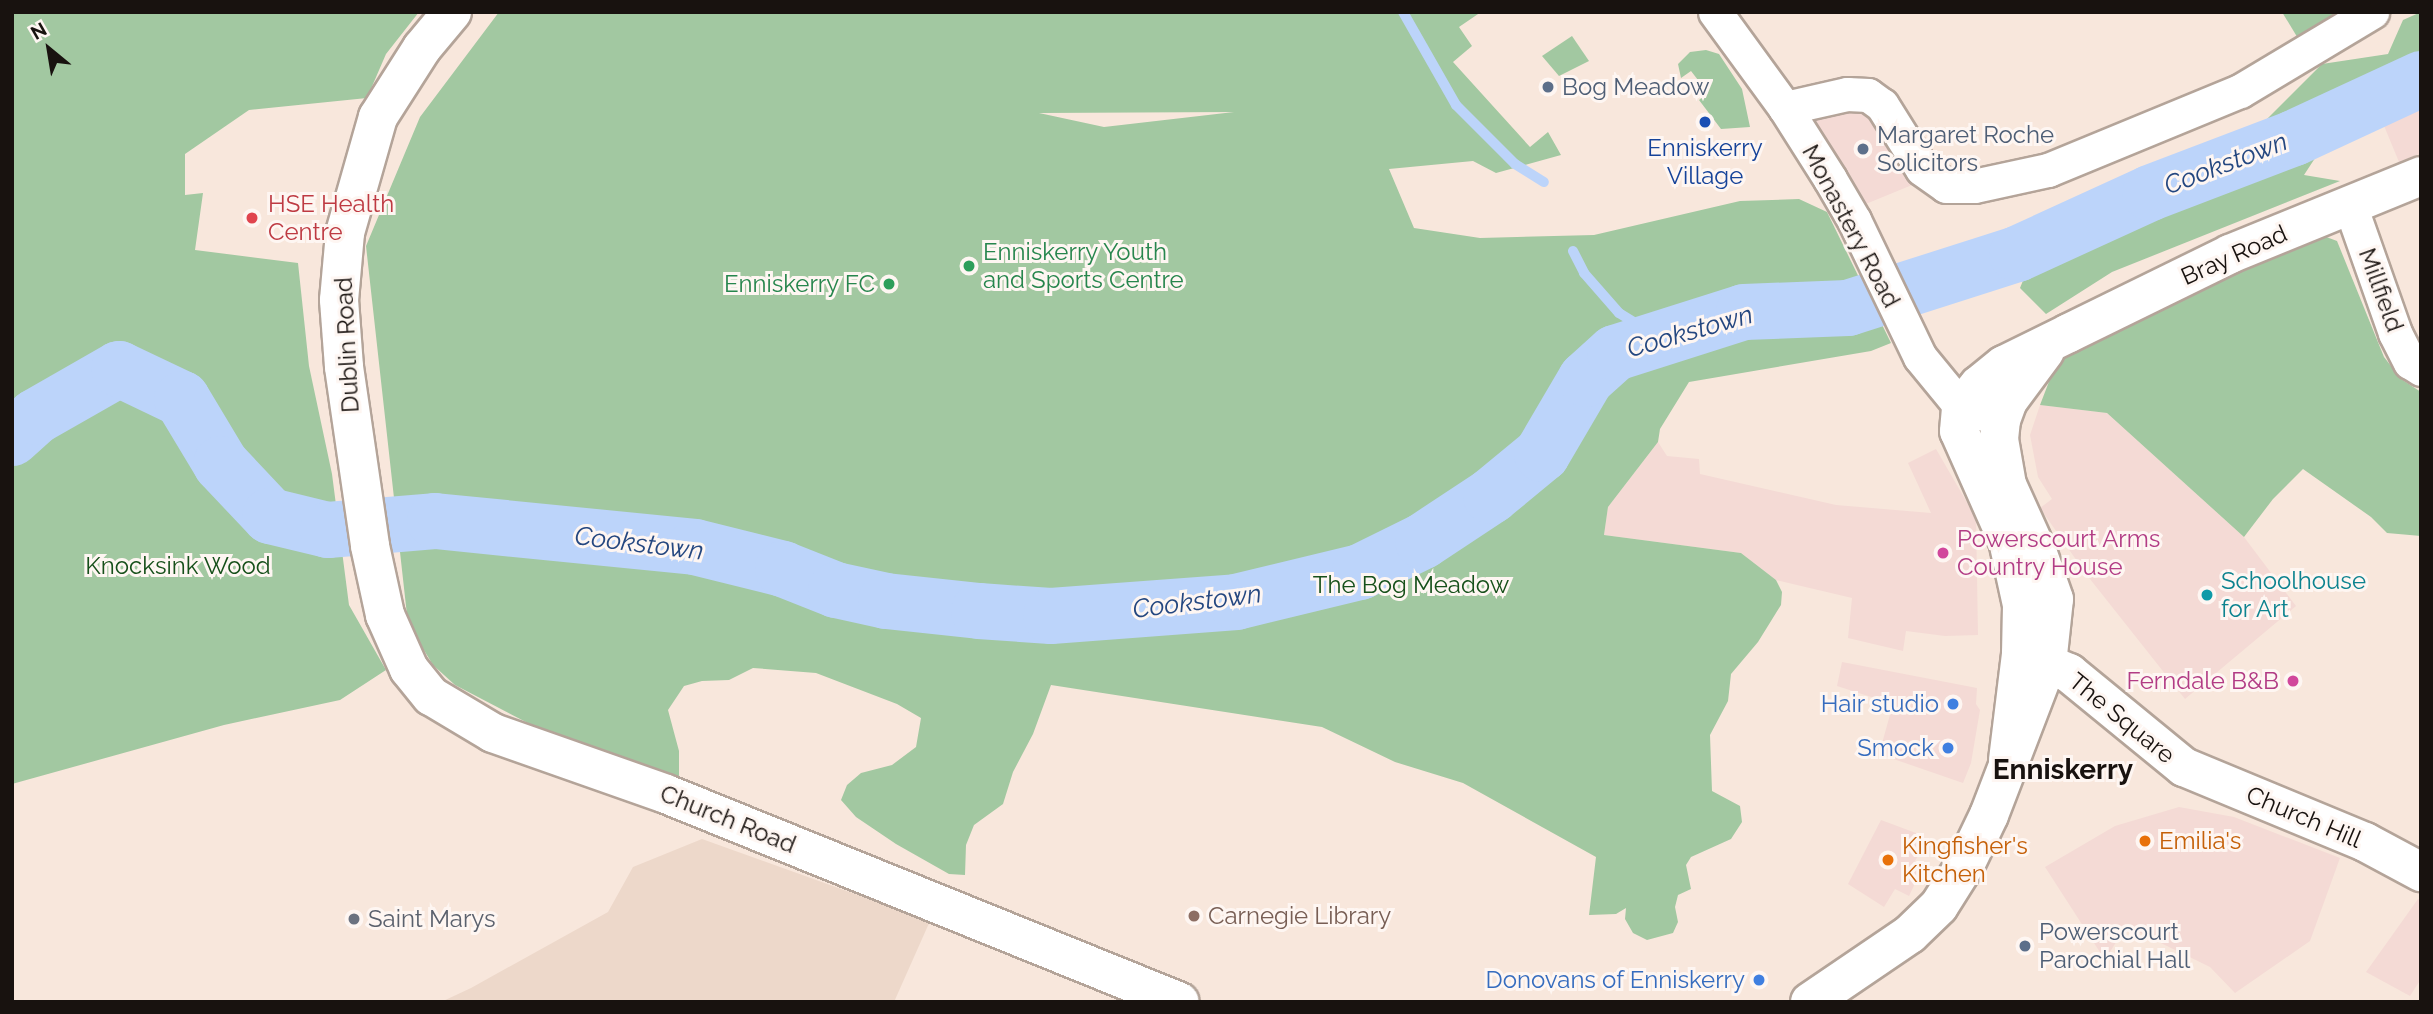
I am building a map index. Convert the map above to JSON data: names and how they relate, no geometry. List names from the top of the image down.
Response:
{
  "streets": {
    "main road": [
      "Bray Road",
      "Dublin Road",
      "The Square",
      "Church Hill",
      "Church Road"
    ],
    "street": ["Monastery Road", "Millfield"]
  },
  "crossings": [
    ["Monastery Road", "Bray Road"],
    ["Bray Road", "Millfield"],
    ["Dublin Road", "Church Road"],
    ["The Square", "Church Hill"]
  ],
  "districts": ["Enniskerry"],
  "water": ["Cookstown"],
  "parks": ["Knocksink Wood", "The Bog Meadow"],
  "places": [
    "Bog Meadow",
    "Enniskerry Village",
    "Margaret Roche Solicitors",
    "HSE Health Centre",
    "Enniskerry Youth and Sports Centre",
    "Enniskerry FC",
    "Powerscourt Arms Country House",
    "Schoolhouse for Art",
    "Ferndale B&B",
    "Hair studio",
    "Smock",
    "Emilia's",
    "Kingfisher's Kitchen",
    "Carnegie Library",
    "Saint Marys",
    "Powerscourt Parochial Hall",
    "Donovans of Enniskerry"
  ],
  "north": "top left"
}
